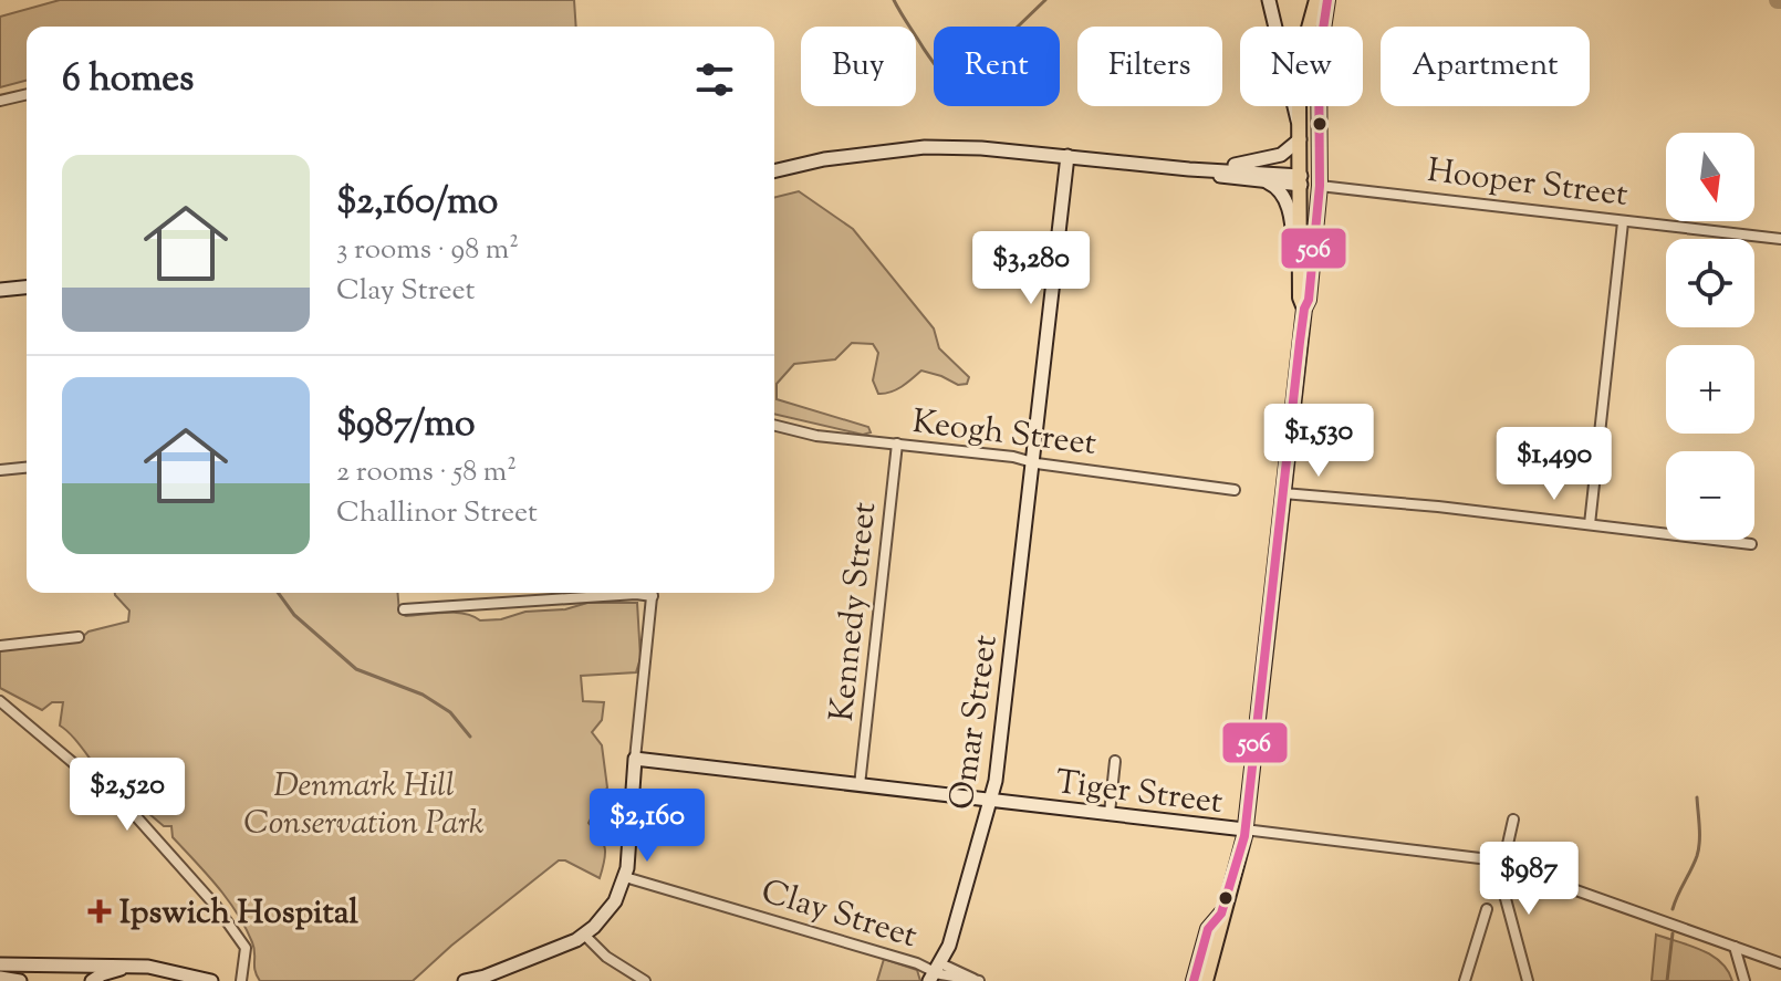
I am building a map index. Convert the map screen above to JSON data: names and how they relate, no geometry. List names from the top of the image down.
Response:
{
  "streets": {
    "main road": ["Hooper Street"],
    "street": [
      "Keogh Street",
      "Kennedy Street",
      "Omar Street",
      "Tiger Street",
      "Clay Street"
    ]
  },
  "crossings": [
    ["Hooper Street", "Omar Street"],
    ["Keogh Street", "Kennedy Street"],
    ["Keogh Street", "Omar Street"],
    ["Kennedy Street", "Tiger Street"],
    ["Omar Street", "Tiger Street"],
    ["Omar Street", "Clay Street"]
  ],
  "parks": ["Denmark Hill Conservation Park"],
  "places": {
    "health": ["Ipswich Hospital"]
  },
  "lines": ["transit line 506"],
  "north": "bottom",
  "page": {
    "chip": [
      "Buy",
      "Rent",
      "Filters",
      "New",
      "Apartment"
    ],
    "heading": "6 homes",
    "map_buttons": ["+", "−"],
    "list": [
      {
        "name": "$2,160/mo",
        "note": "3 rooms · 98 m² · Clay Street"
      },
      {
        "name": "$987/mo",
        "note": "2 rooms · 58 m² · Challinor Street"
      }
    ],
    "price": [
      "$3,280",
      "$1,530",
      "$1,490",
      "$2,520",
      "$2,160",
      "$987"
    ]
  }
}
